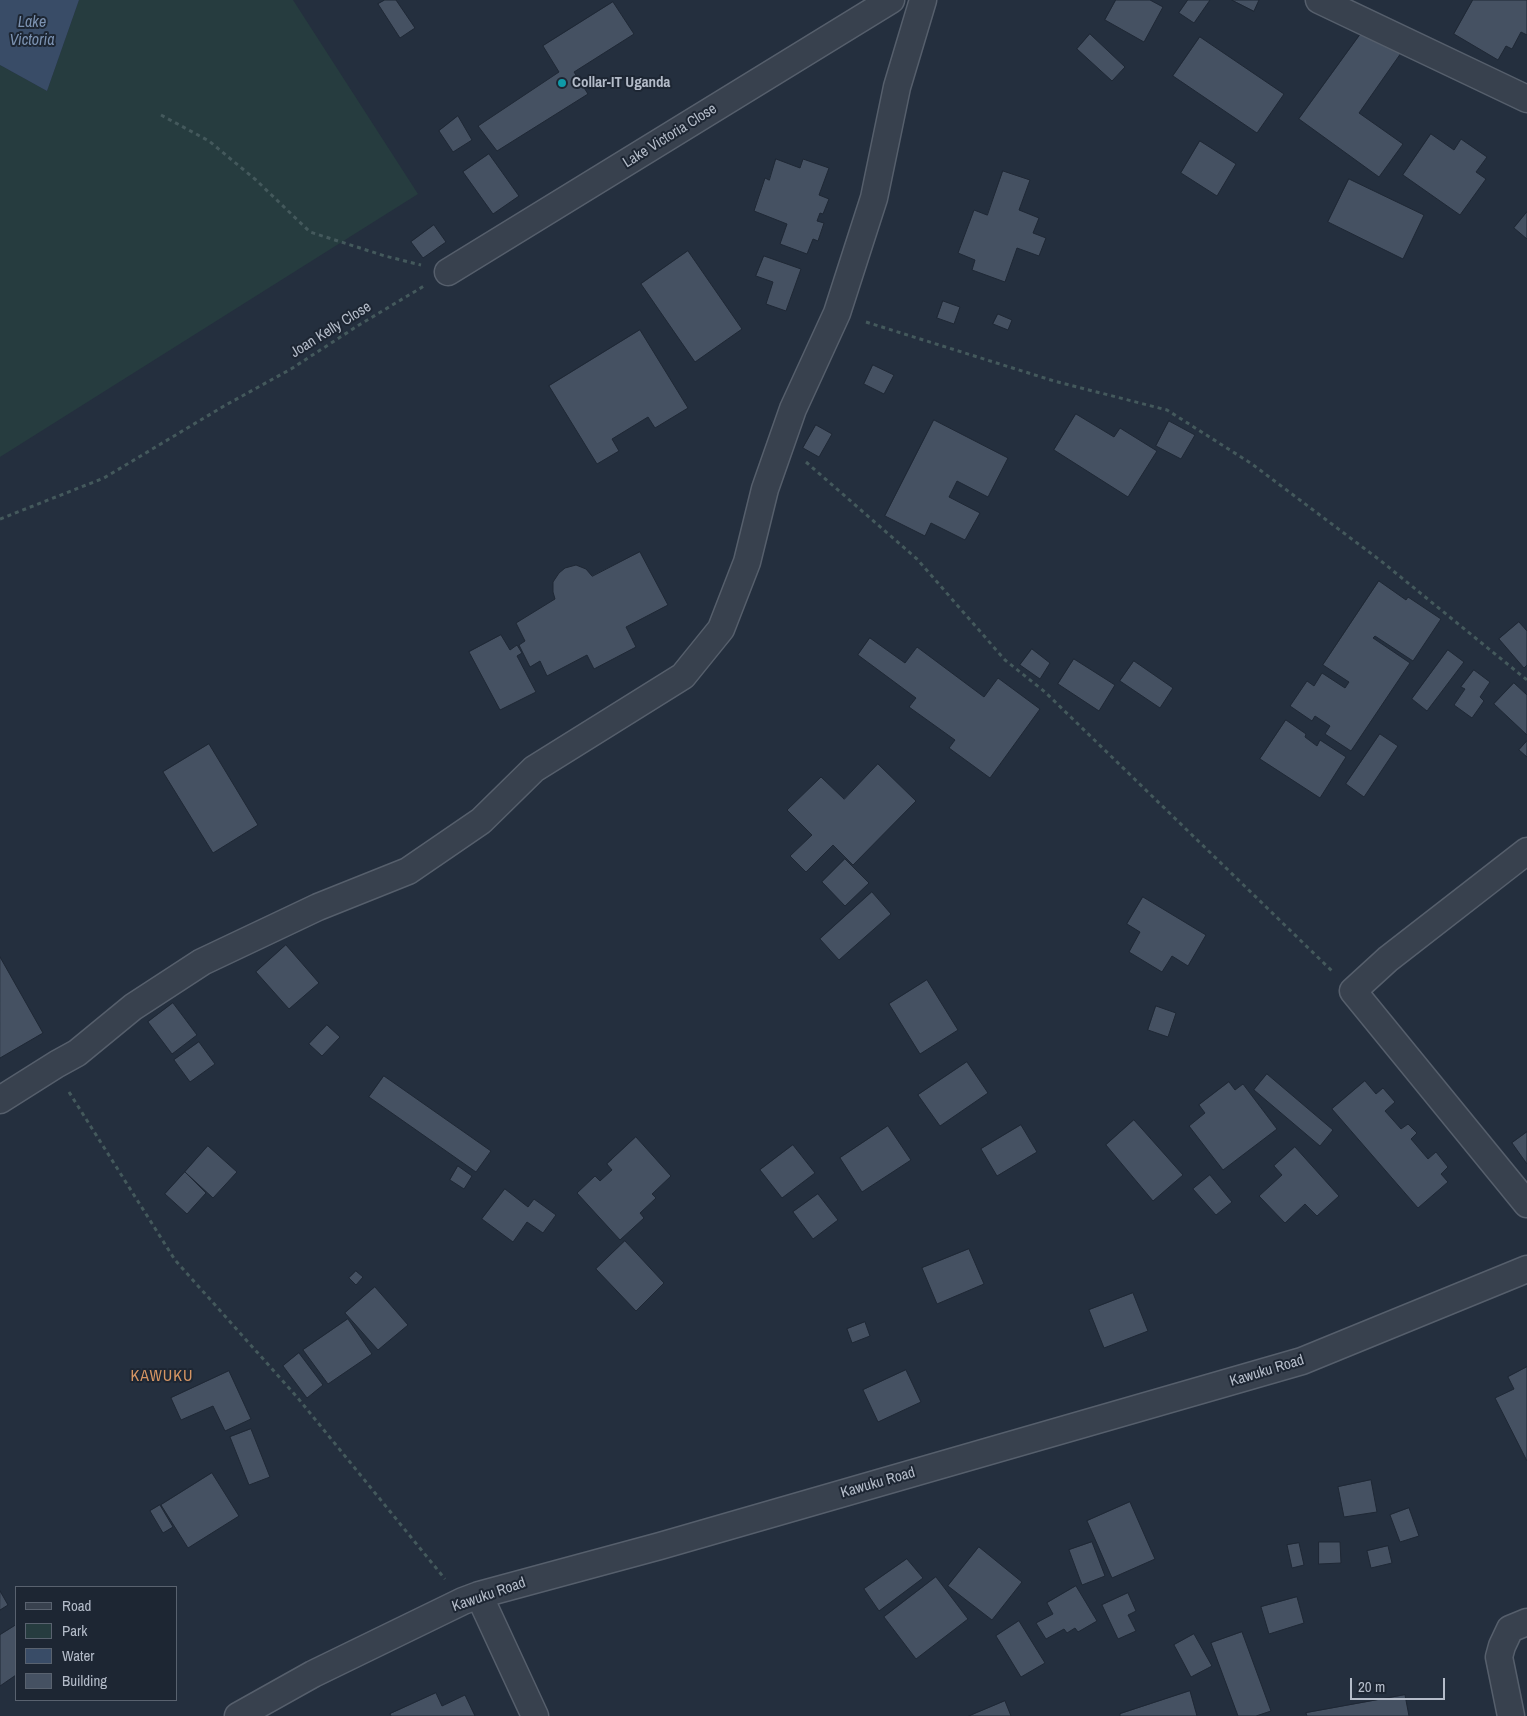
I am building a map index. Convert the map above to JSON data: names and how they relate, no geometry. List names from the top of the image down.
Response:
{
  "streets": {
    "street": ["Lake Victoria Close", "Kawuku Road"],
    "path": ["Joan Kelly Close"]
  },
  "crossings": [
    ["Lake Victoria Close", "Joan Kelly Close"]
  ],
  "districts": ["KAWUKU"],
  "water": ["Lake Victoria"],
  "places": ["Collar-IT Uganda"],
  "legend": [
    "Road",
    "Park",
    "Water",
    "Building"
  ],
  "scale_bar": "20 m"
}
